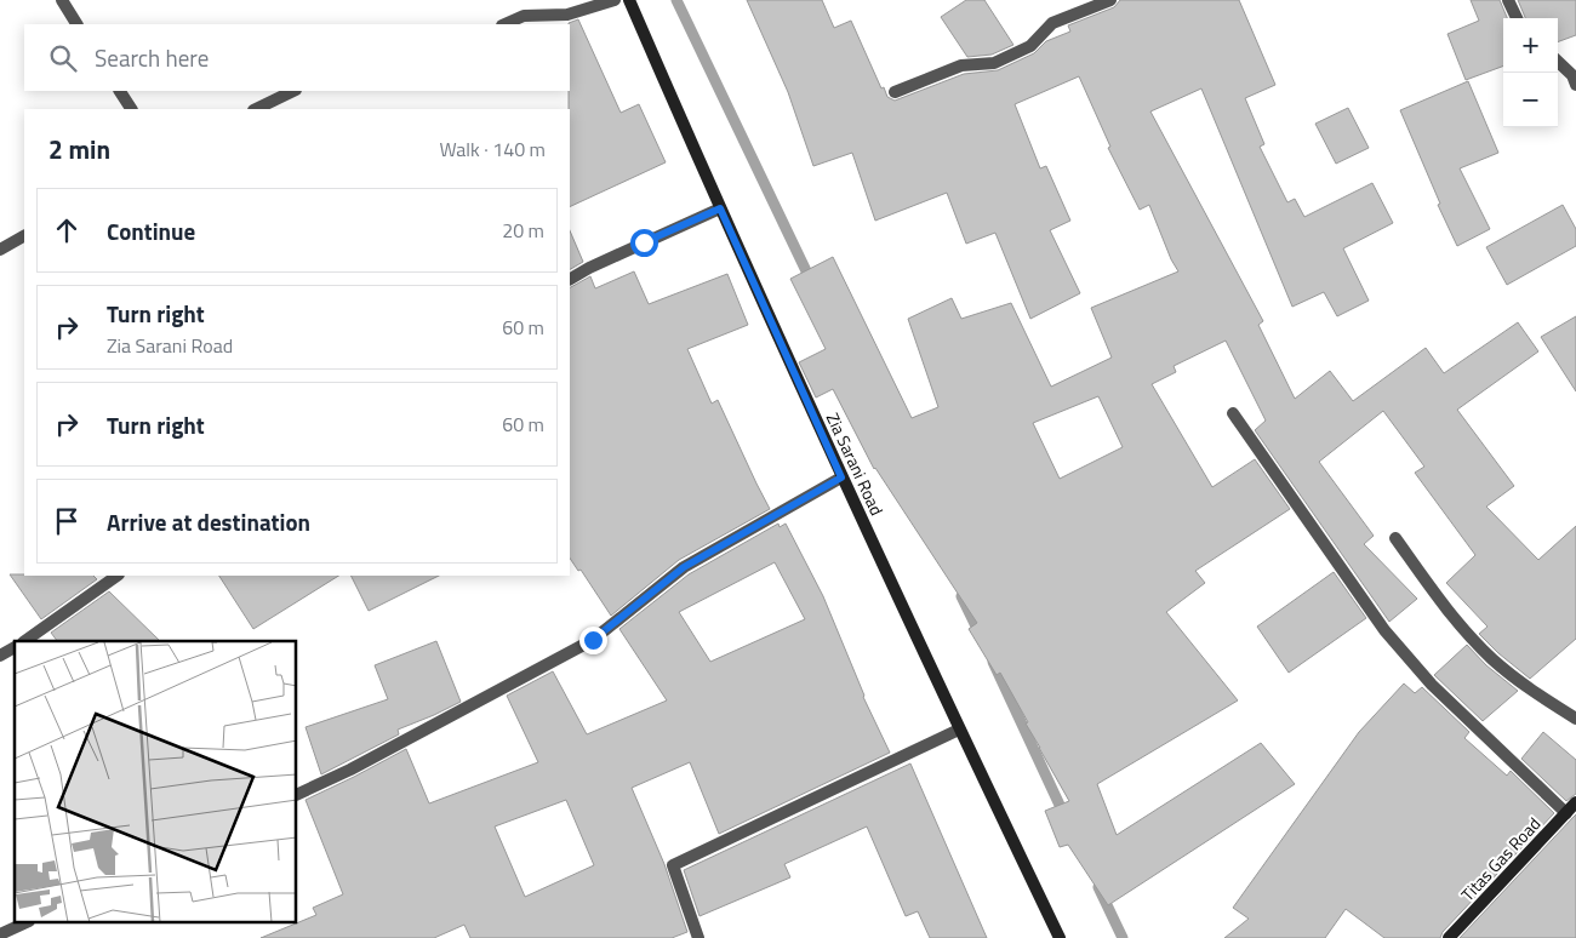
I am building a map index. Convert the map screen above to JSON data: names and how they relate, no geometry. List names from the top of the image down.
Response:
{
  "streets": {
    "main road": ["Zia Sarani Road", "Titas Gas Road"]
  },
  "page": {
    "map_buttons": ["+", "−"],
    "search": "Search here",
    "heading": ["2 min", "Walk · 140 m"],
    "list": [
      ["Continue", "20 m"],
      ["Turn right", "Zia Sarani Road", "60 m"],
      ["Turn right", "60 m"],
      "Arrive at destination"
    ]
  }
}
